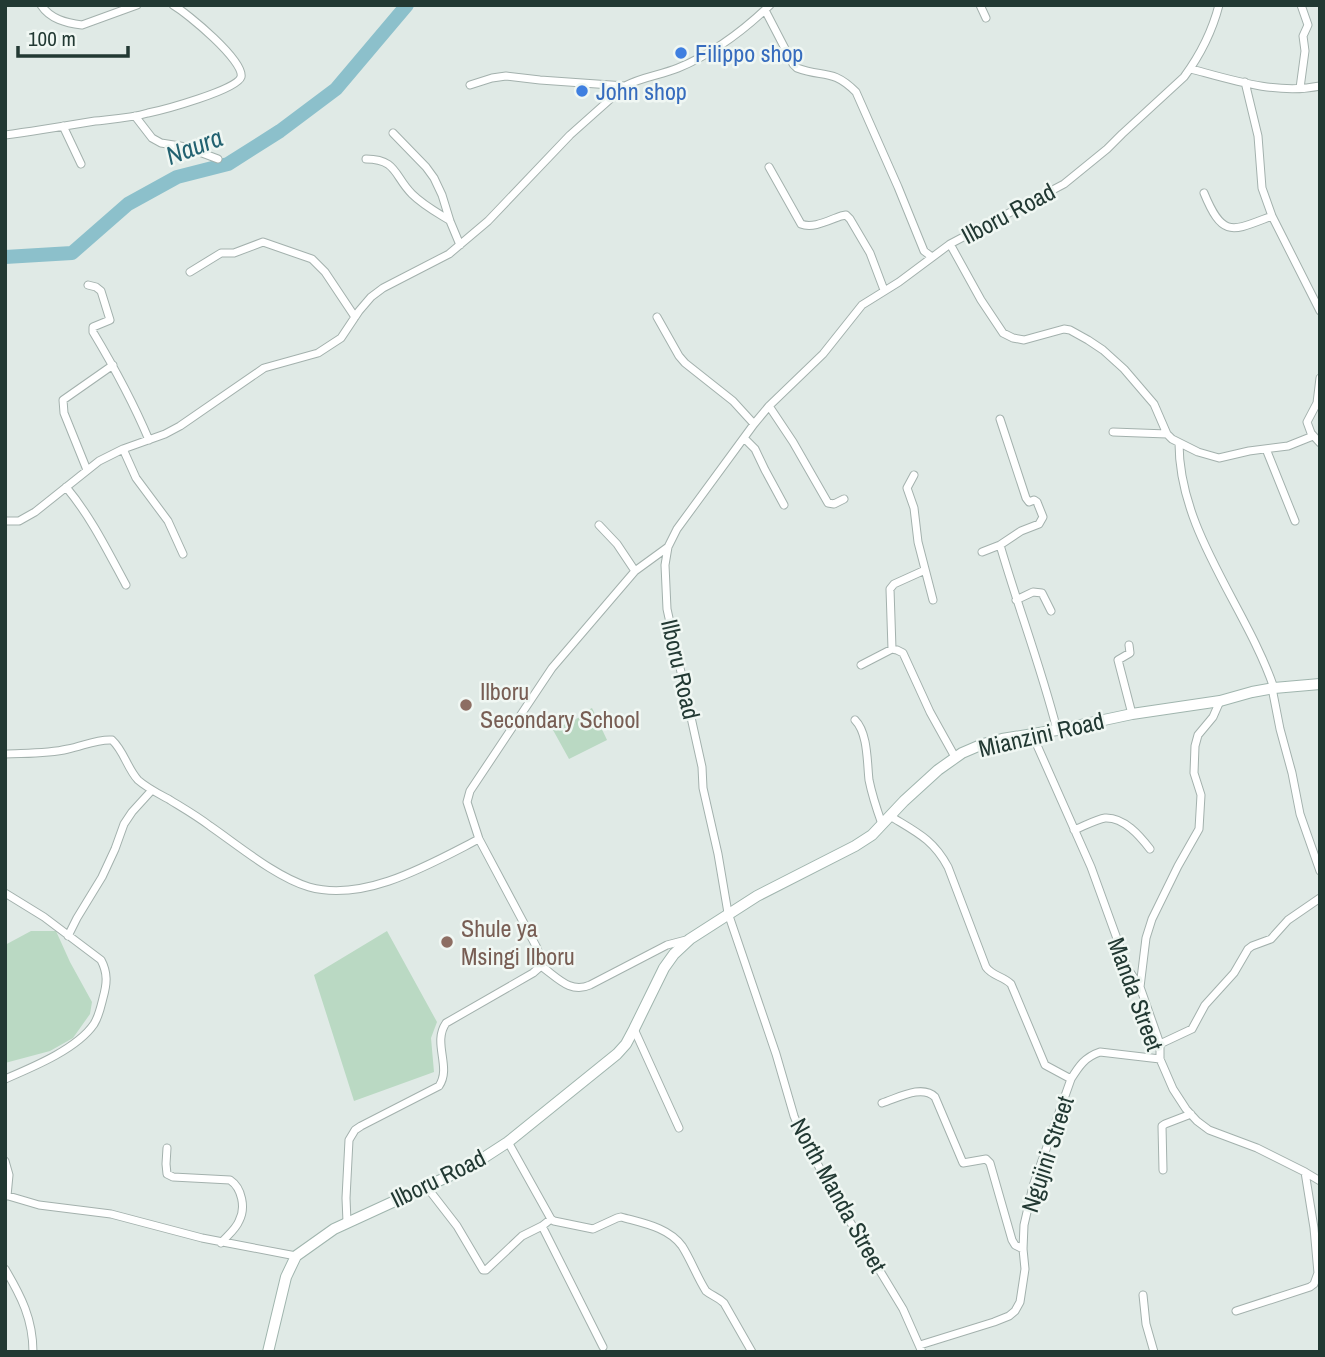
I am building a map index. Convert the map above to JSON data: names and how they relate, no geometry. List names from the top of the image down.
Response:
{
  "streets": {
    "street": [
      "Ilboru Road",
      "Mianzini Road",
      "Manda Street",
      "Ngujini Street",
      "North Manda Street"
    ]
  },
  "crossings": [
    ["Ilboru Road", "Mianzini Road"],
    ["Ilboru Road", "North Manda Street"],
    ["Mianzini Road", "Manda Street"],
    ["Mianzini Road", "North Manda Street"],
    ["Manda Street", "Ngujini Street"],
    ["Ngujini Street", "North Manda Street"]
  ],
  "water": ["Naura"],
  "places": [
    "Filippo shop",
    "John shop",
    "Ilboru Secondary School",
    "Shule ya Msingi Ilboru"
  ],
  "scale_bar": "100 m"
}
